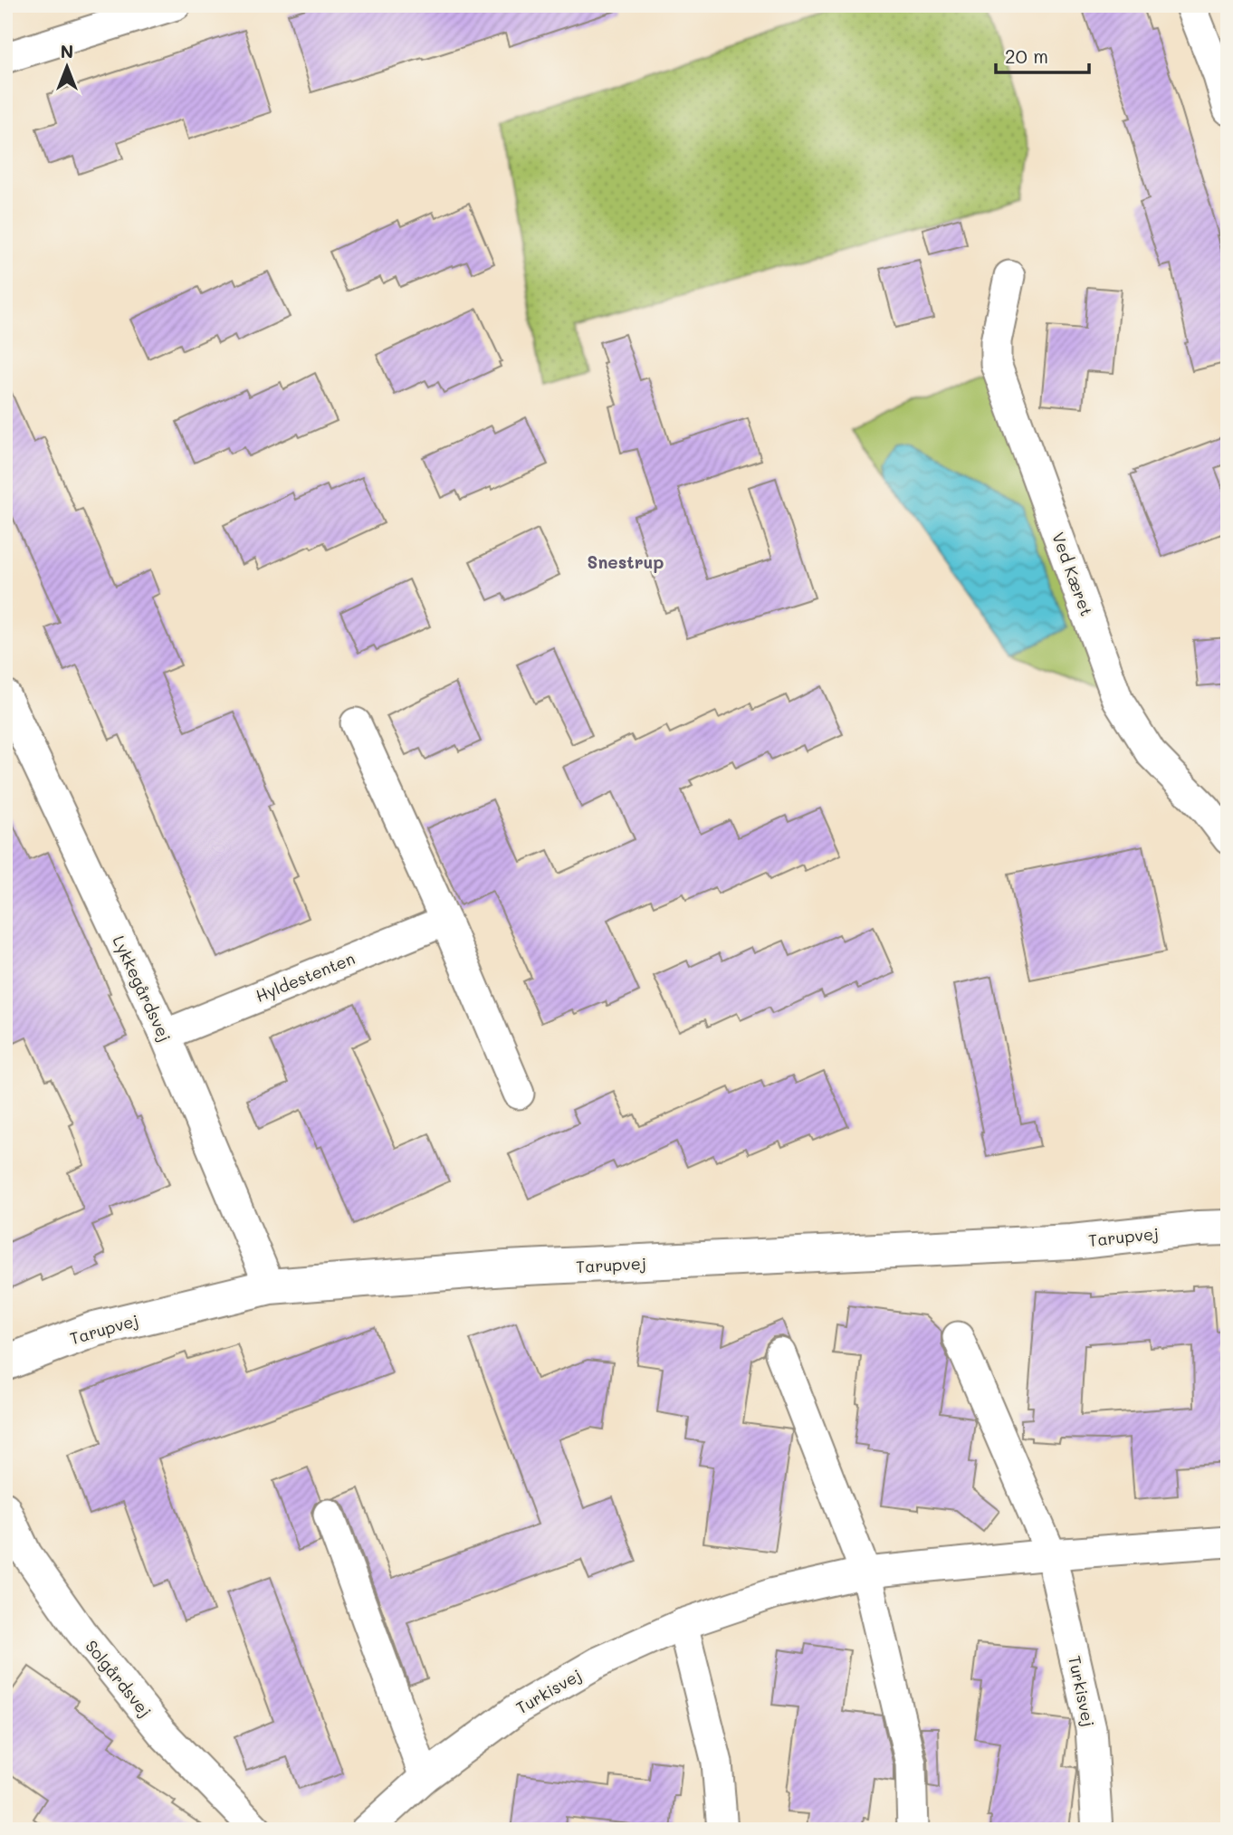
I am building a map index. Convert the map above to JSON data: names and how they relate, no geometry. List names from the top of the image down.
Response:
{
  "streets": {
    "street": [
      "Ved Kæret",
      "Hyldestenten",
      "Lykkegårdsvej",
      "Tarupvej",
      "Solgårdsvej",
      "Turkisvej"
    ]
  },
  "crossings": [
    ["Hyldestenten", "Lykkegårdsvej"],
    ["Lykkegårdsvej", "Tarupvej"]
  ],
  "districts": ["Snestrup"],
  "scale_bar": "20 m",
  "north": "top"
}
